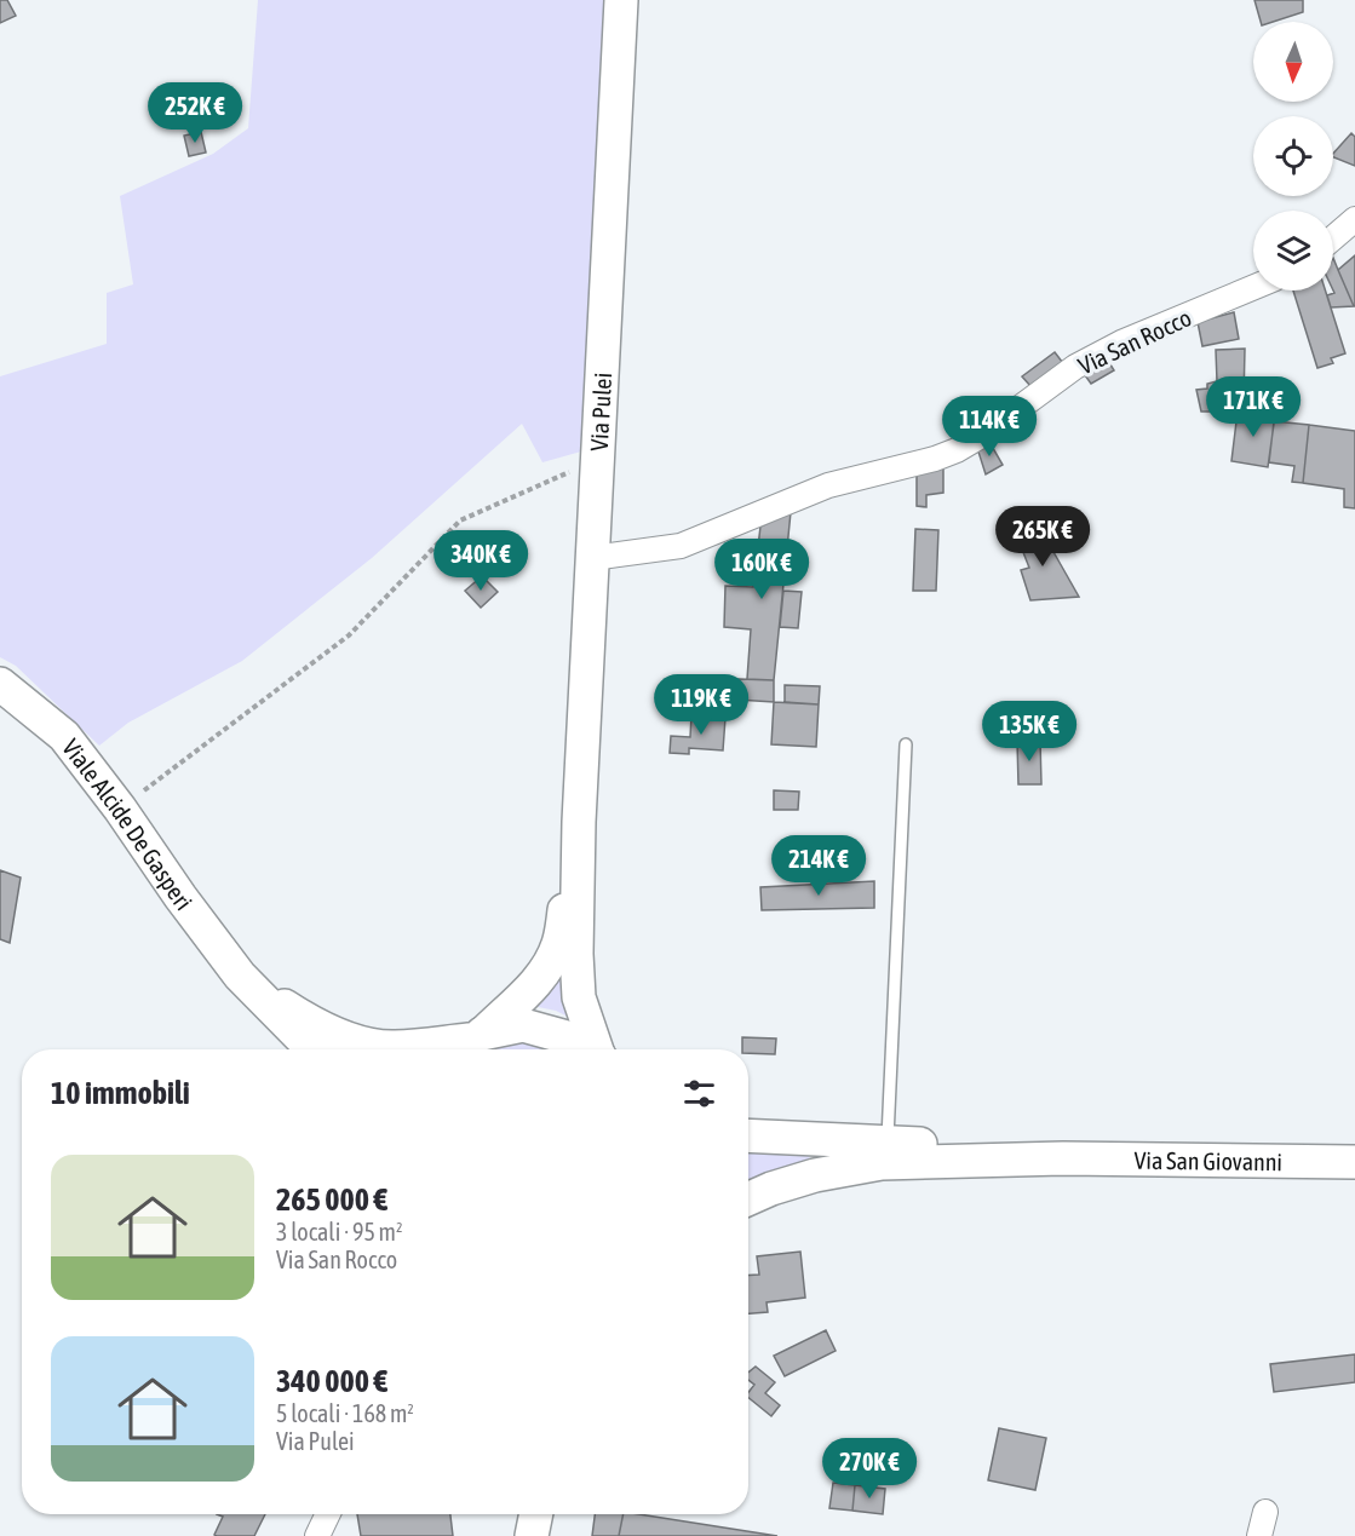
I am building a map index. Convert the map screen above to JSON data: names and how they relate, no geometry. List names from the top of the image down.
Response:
{
  "streets": {
    "main road": ["Via Pulei", "Viale Alcide De Gasperi", "Via San Giovanni"],
    "street": ["Via San Rocco"]
  },
  "crossings": [
    ["Via San Rocco", "Via Pulei"]
  ],
  "north": "bottom",
  "page": {
    "price": [
      "252K €",
      "171K €",
      "114K €",
      "265K €",
      "340K €",
      "160K €",
      "119K €",
      "135K €",
      "214K €",
      "270K €"
    ],
    "heading": "10 immobili",
    "list": [
      {
        "name": "265 000 €",
        "note": "3 locali · 95 m² · Via San Rocco"
      },
      {
        "name": "340 000 €",
        "note": "5 locali · 168 m² · Via Pulei"
      }
    ]
  }
}
